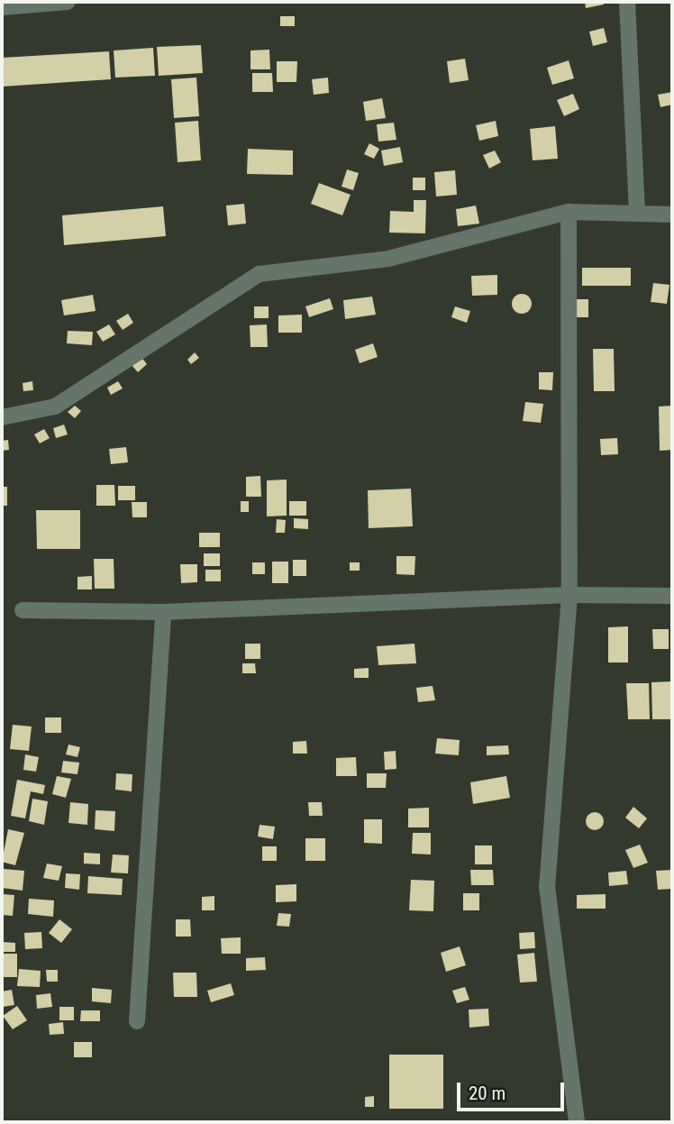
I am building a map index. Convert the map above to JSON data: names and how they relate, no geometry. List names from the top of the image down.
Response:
{
  "scale_bar": "20 m"
}
